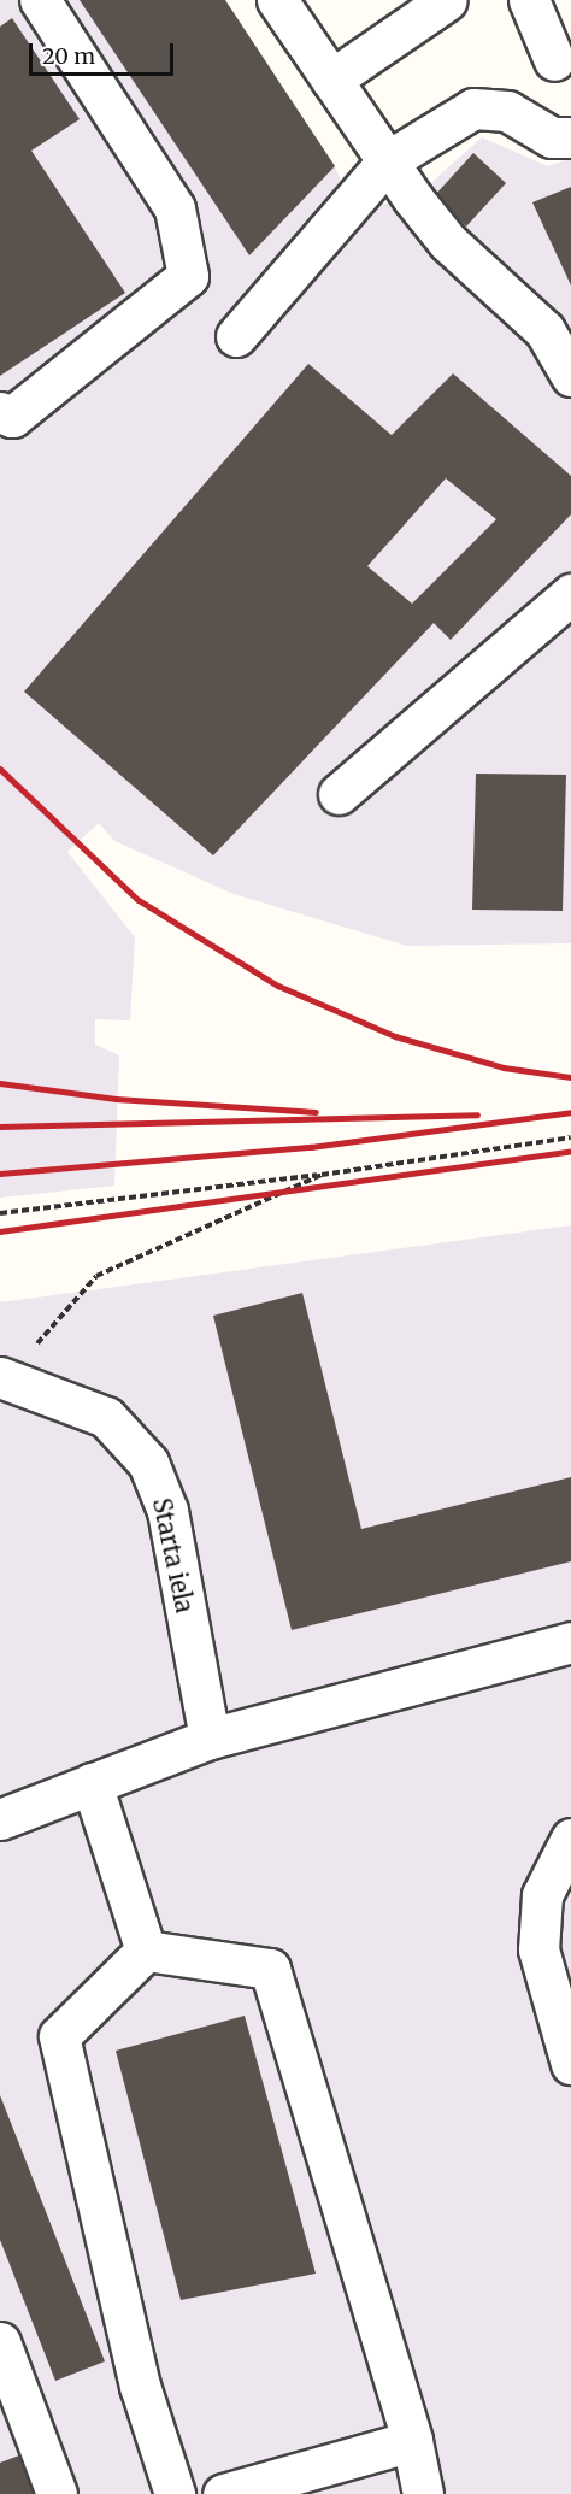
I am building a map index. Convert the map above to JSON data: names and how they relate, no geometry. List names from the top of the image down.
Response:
{
  "streets": {
    "street": ["Starta iela"]
  },
  "scale_bar": "20 m"
}
